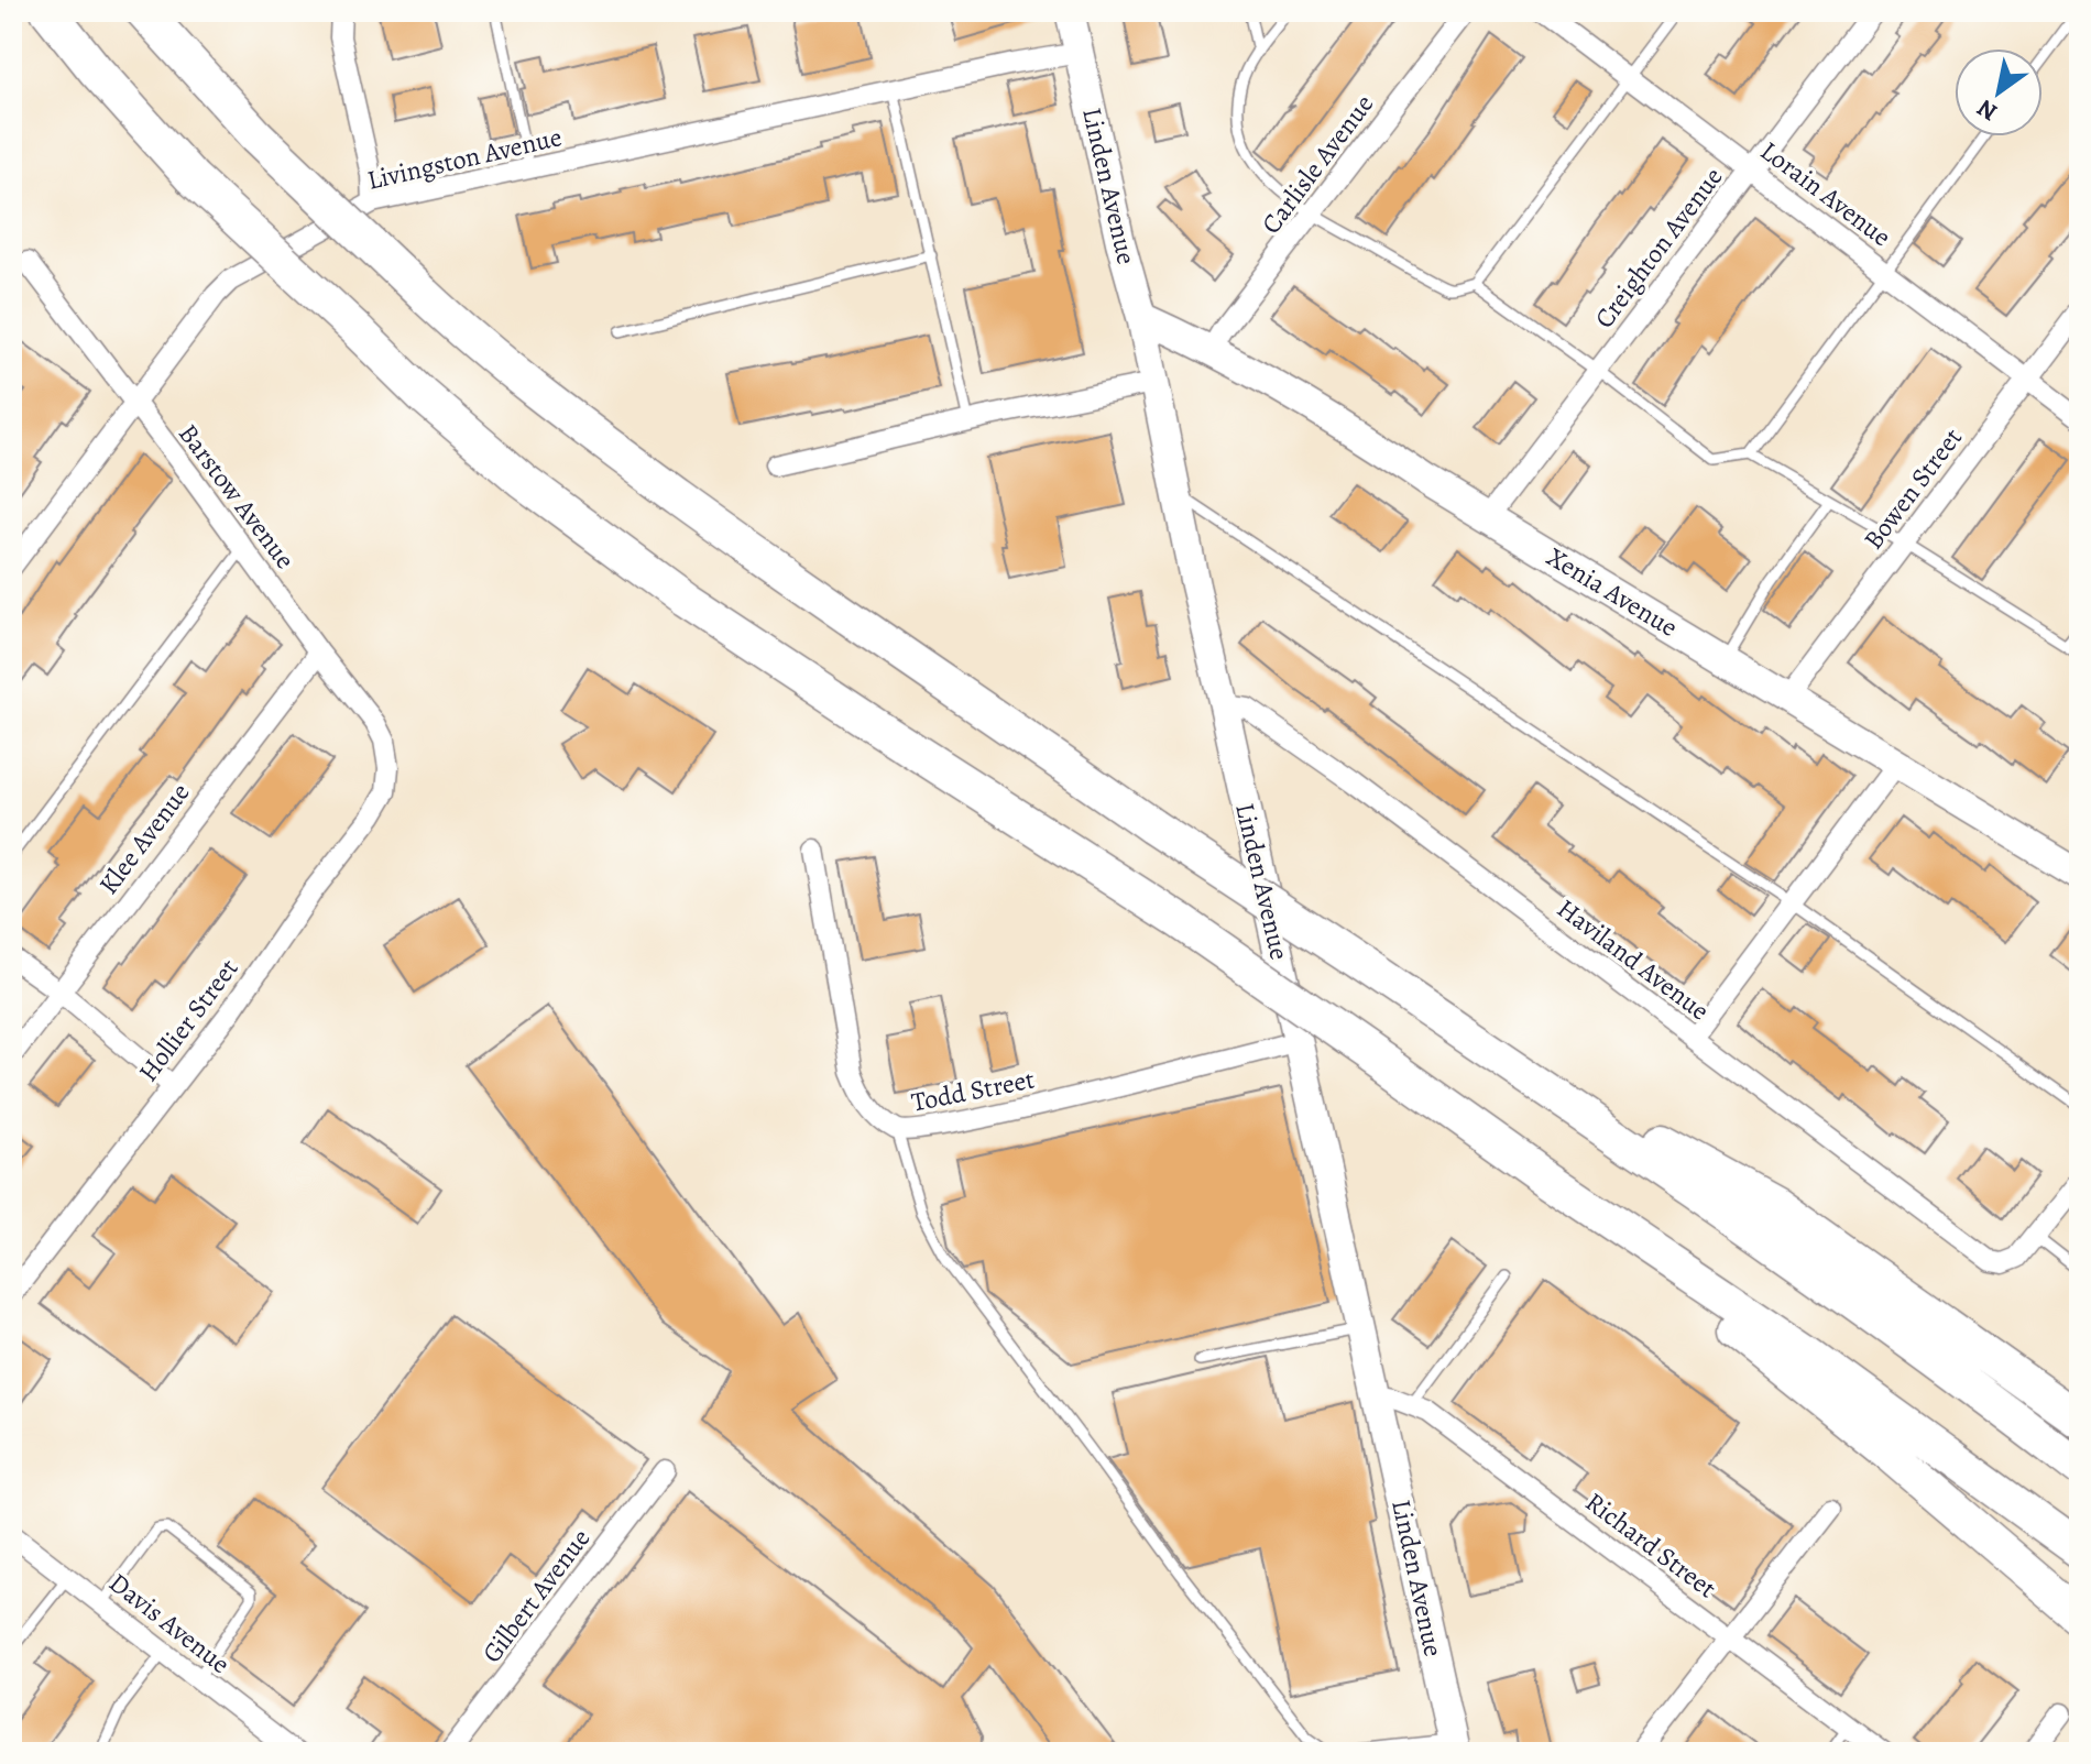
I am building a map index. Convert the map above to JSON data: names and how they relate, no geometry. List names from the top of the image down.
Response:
{
  "streets": {
    "main road": ["Linden Avenue", "Xenia Avenue"],
    "street": [
      "Livingston Avenue",
      "Carlisle Avenue",
      "Lorain Avenue",
      "Creighton Avenue",
      "Bowen Street",
      "Barstow Avenue",
      "Klee Avenue",
      "Haviland Avenue",
      "Hollier Street",
      "Todd Street",
      "Richard Street",
      "Gilbert Avenue",
      "Davis Avenue"
    ]
  },
  "crossings": [
    ["Livingston Avenue", "Linden Avenue"],
    ["Livingston Avenue", "Barstow Avenue"],
    ["Carlisle Avenue", "Xenia Avenue"],
    ["Linden Avenue", "Xenia Avenue"],
    ["Linden Avenue", "Haviland Avenue"],
    ["Linden Avenue", "Todd Street"],
    ["Linden Avenue", "Richard Street"],
    ["Lorain Avenue", "Creighton Avenue"],
    ["Lorain Avenue", "Bowen Street"],
    ["Creighton Avenue", "Xenia Avenue"],
    ["Bowen Street", "Xenia Avenue"],
    ["Barstow Avenue", "Klee Avenue"],
    ["Barstow Avenue", "Hollier Street"]
  ],
  "north": "bottom left"
}
